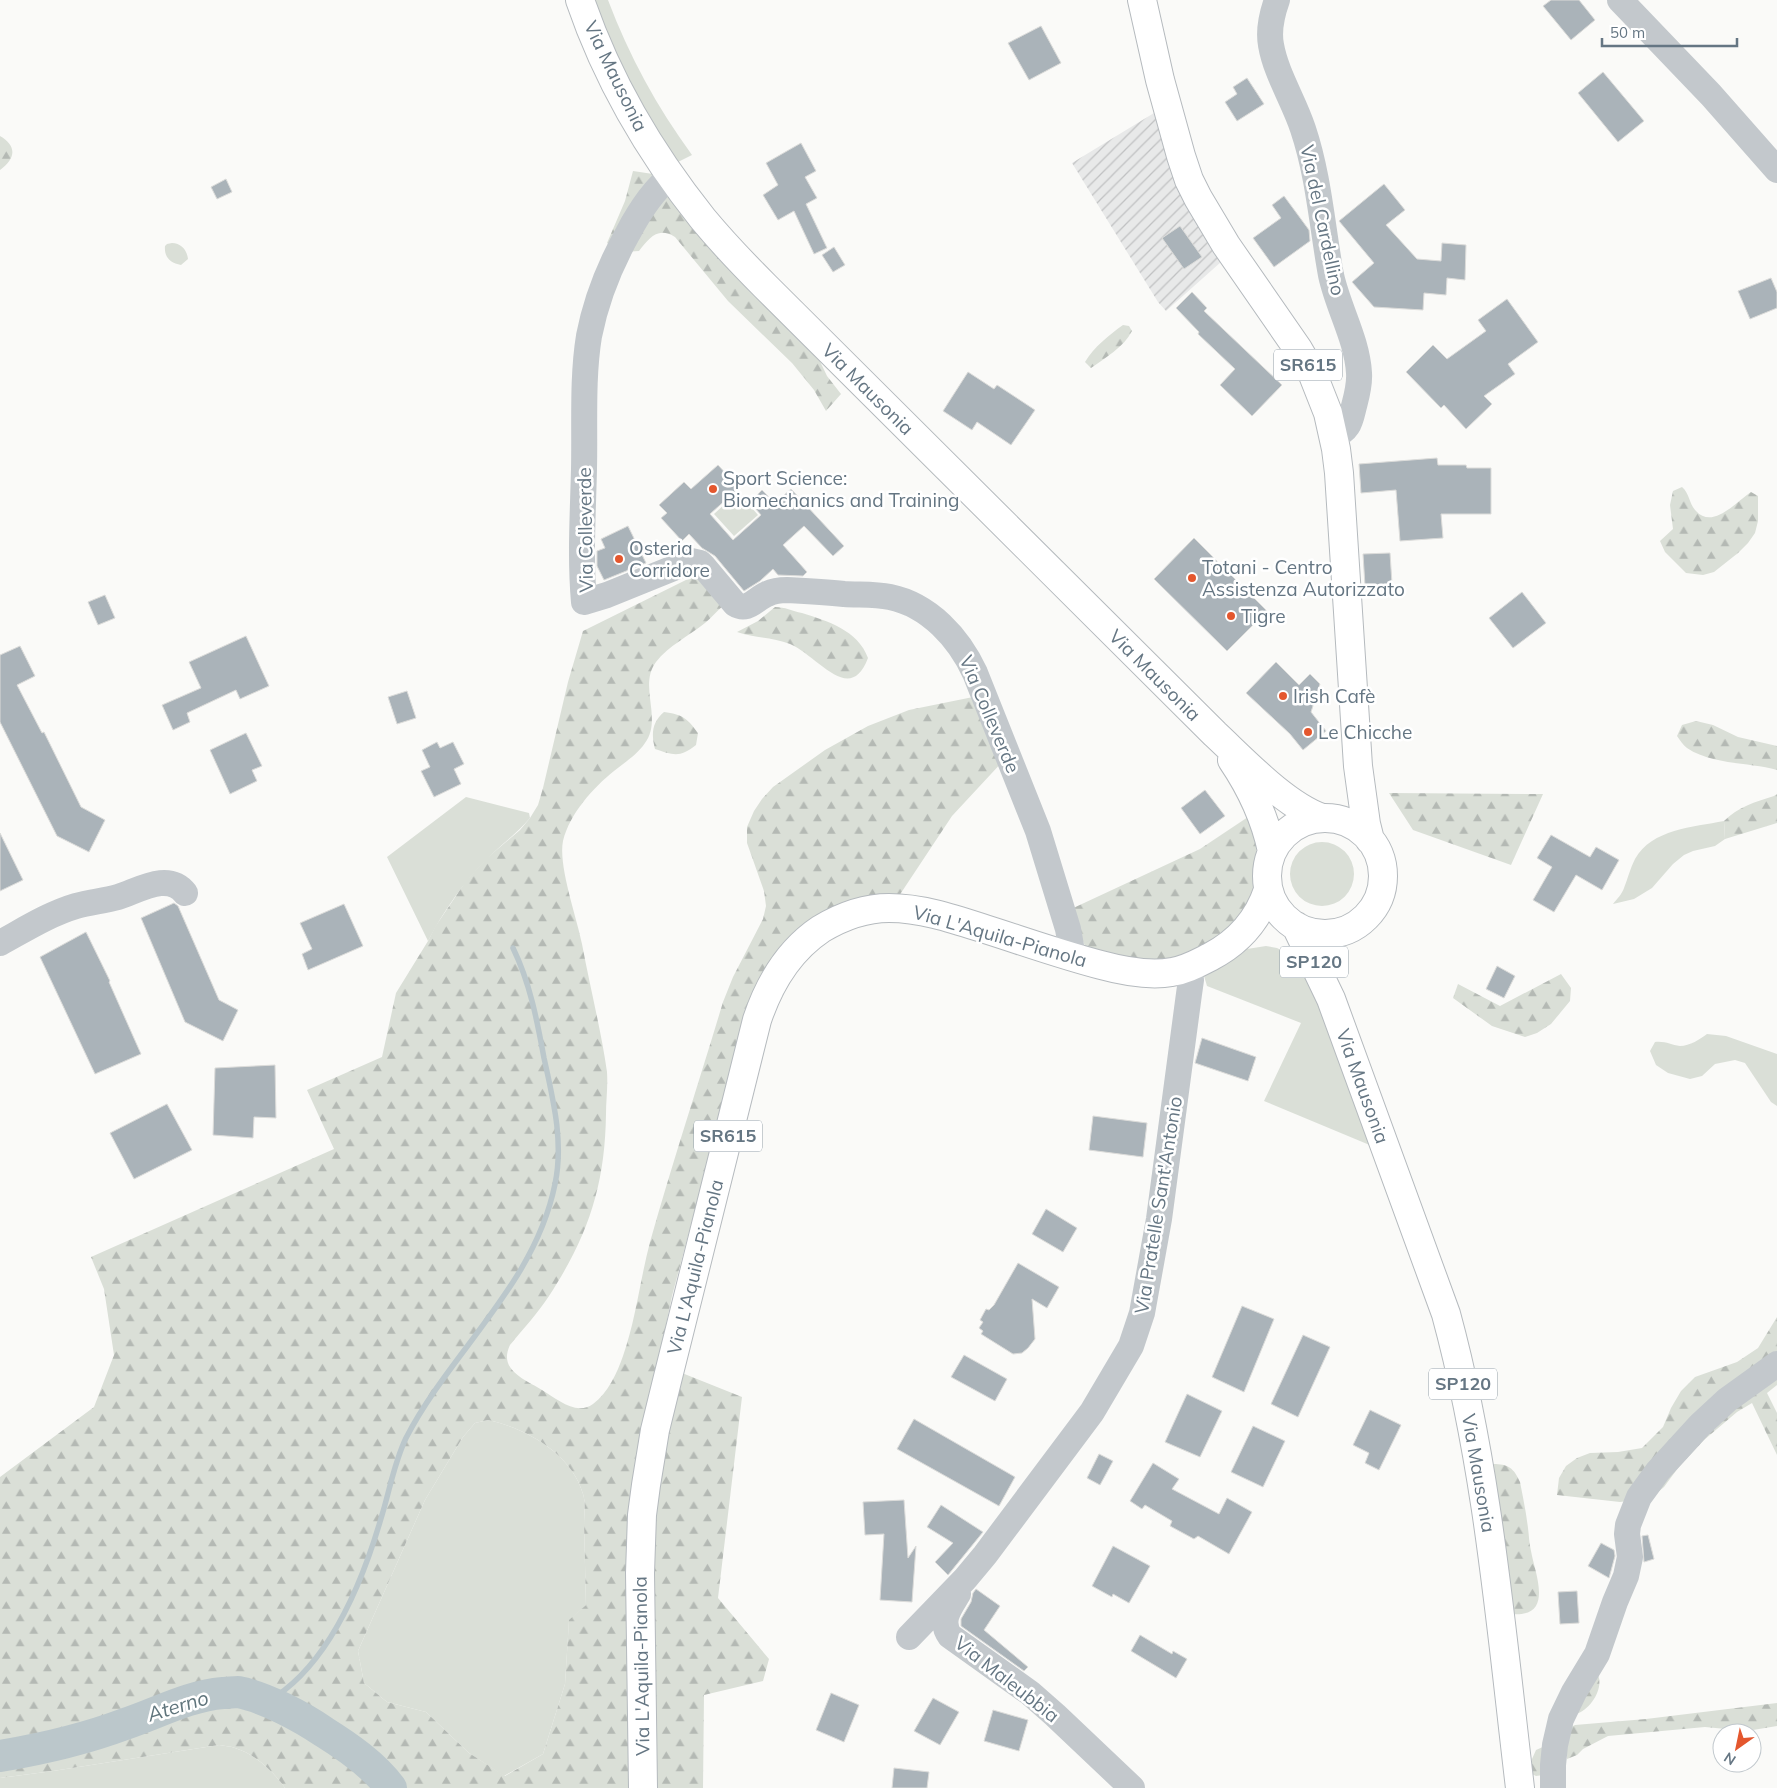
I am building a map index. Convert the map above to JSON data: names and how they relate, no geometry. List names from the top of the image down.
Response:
{
  "streets": {
    "main road": [
      "Via Mausonia",
      "SR615",
      "Via L'Aquila-Pianola",
      "SP120"
    ],
    "street": [
      "Via del Cardellino",
      "Via Colleverde",
      "Via Pratelle Sant'Antonio",
      "Via Maleubbia"
    ]
  },
  "crossings": [
    ["Via Mausonia", "SR615"],
    ["Via Mausonia", "Via Colleverde"],
    ["Via Mausonia", "Via L'Aquila-Pianola"],
    ["Via del Cardellino", "SR615"],
    ["SR615", "Via L'Aquila-Pianola"],
    ["Via Colleverde", "Via L'Aquila-Pianola"],
    ["Via L'Aquila-Pianola", "Via Pratelle Sant'Antonio"],
    ["Via Pratelle Sant'Antonio", "Via Maleubbia"]
  ],
  "water": ["Aterno"],
  "places": [
    "Sport Science: Biomechanics and Training",
    "Osteria Corridore",
    "Totani - Centro Assistenza Autorizzato",
    "Tigre",
    "Irish Cafè",
    "Le Chicche"
  ],
  "scale_bar": "50 m",
  "north": "bottom left"
}
